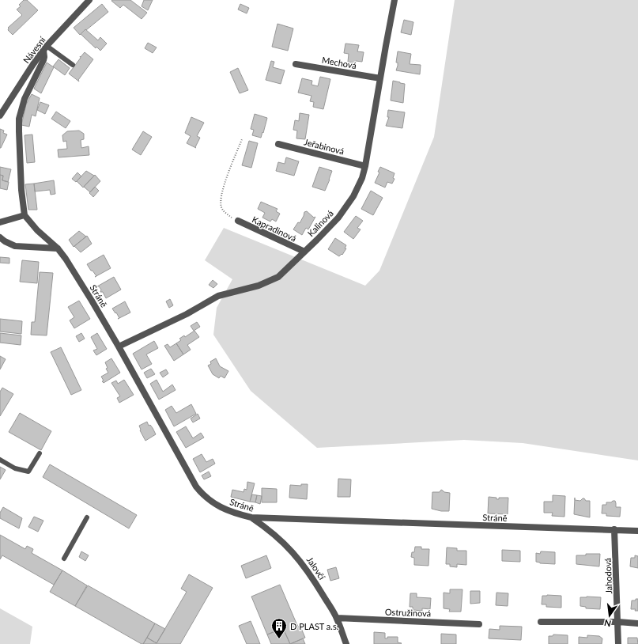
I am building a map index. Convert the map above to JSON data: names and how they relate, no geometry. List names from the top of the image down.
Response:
{
  "streets": {
    "street": [
      "Návesní",
      "Mechová",
      "Jeřabinová",
      "Kalinová",
      "Kapradinová",
      "Stráně",
      "Jalovčí",
      "Jahodová",
      "Ostružinová"
    ]
  },
  "crossings": [
    ["Mechová", "Kalinová"],
    ["Jeřabinová", "Kalinová"],
    ["Kalinová", "Kapradinová"],
    ["Kalinová", "Stráně"],
    ["Stráně", "Jalovčí"],
    ["Stráně", "Jahodová"],
    ["Jalovčí", "Ostružinová"]
  ],
  "places": {
    "building": ["D PLAST a.s."]
  },
  "north": "bottom"
}
